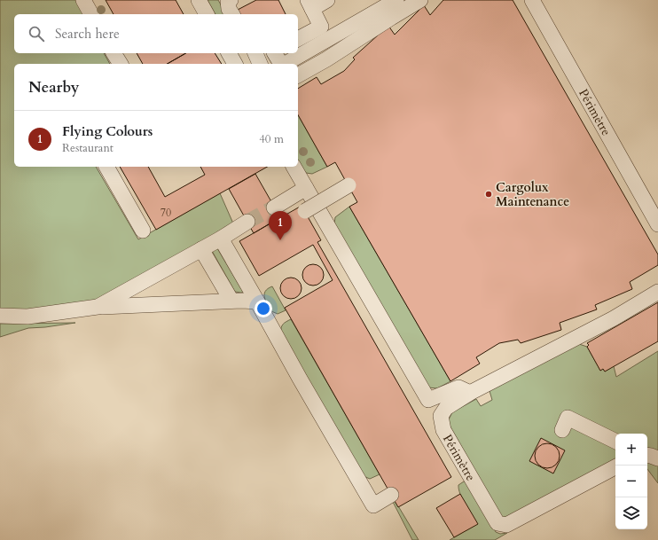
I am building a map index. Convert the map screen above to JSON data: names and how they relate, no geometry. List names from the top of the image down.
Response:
{
  "streets": {
    "street": ["Périmètre"]
  },
  "places": ["Cargolux Maintenance"],
  "house_numbers": ["70"],
  "page": {
    "search": "Search here",
    "heading": "Nearby",
    "list": [
      {
        "mark": "1",
        "name": "Flying Colours",
        "note": "Restaurant",
        "value": "40 m"
      }
    ],
    "pins": "1",
    "map_buttons": ["+", "−"]
  }
}
